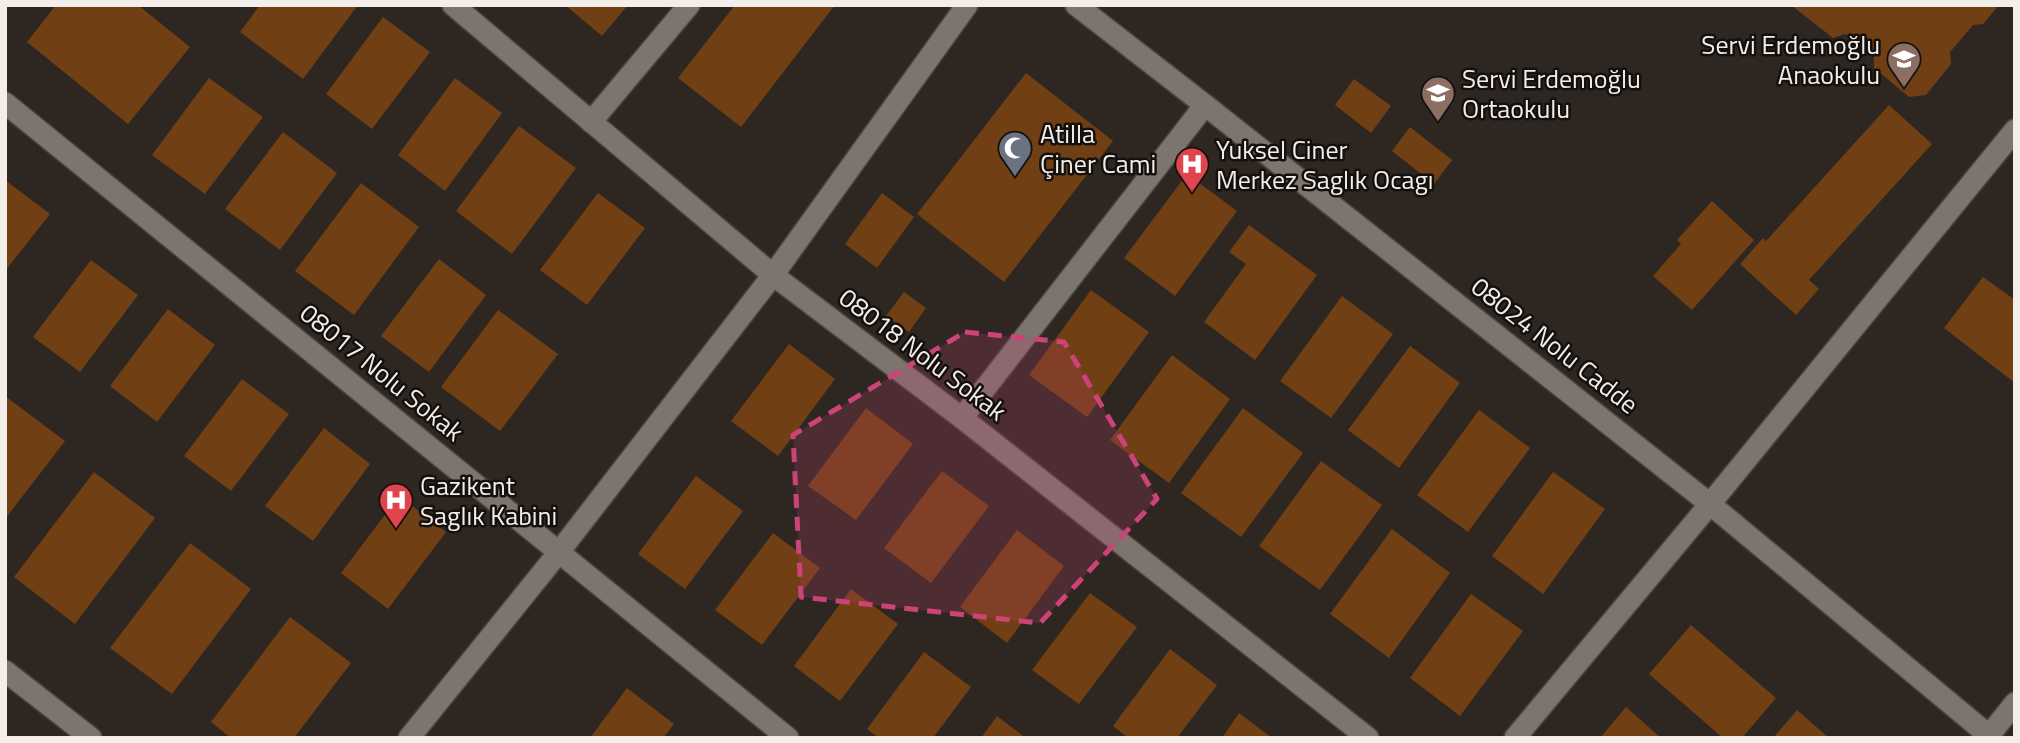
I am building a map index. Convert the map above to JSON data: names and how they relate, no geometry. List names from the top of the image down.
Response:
{
  "streets": {
    "street": ["08024 Nolu Cadde", "08018 Nolu Sokak", "08017 Nolu Sokak"]
  },
  "places": {
    "school or university": ["Servi Erdemoğlu Anaokulu", "Servi Erdemoğlu Ortaokulu"],
    "mosque": ["Atilla Çiner Cami"],
    "hospital": ["Yuksel Ciner Merkez Saglık Ocagı", "Gazikent Saglık Kabini"]
  }
}
